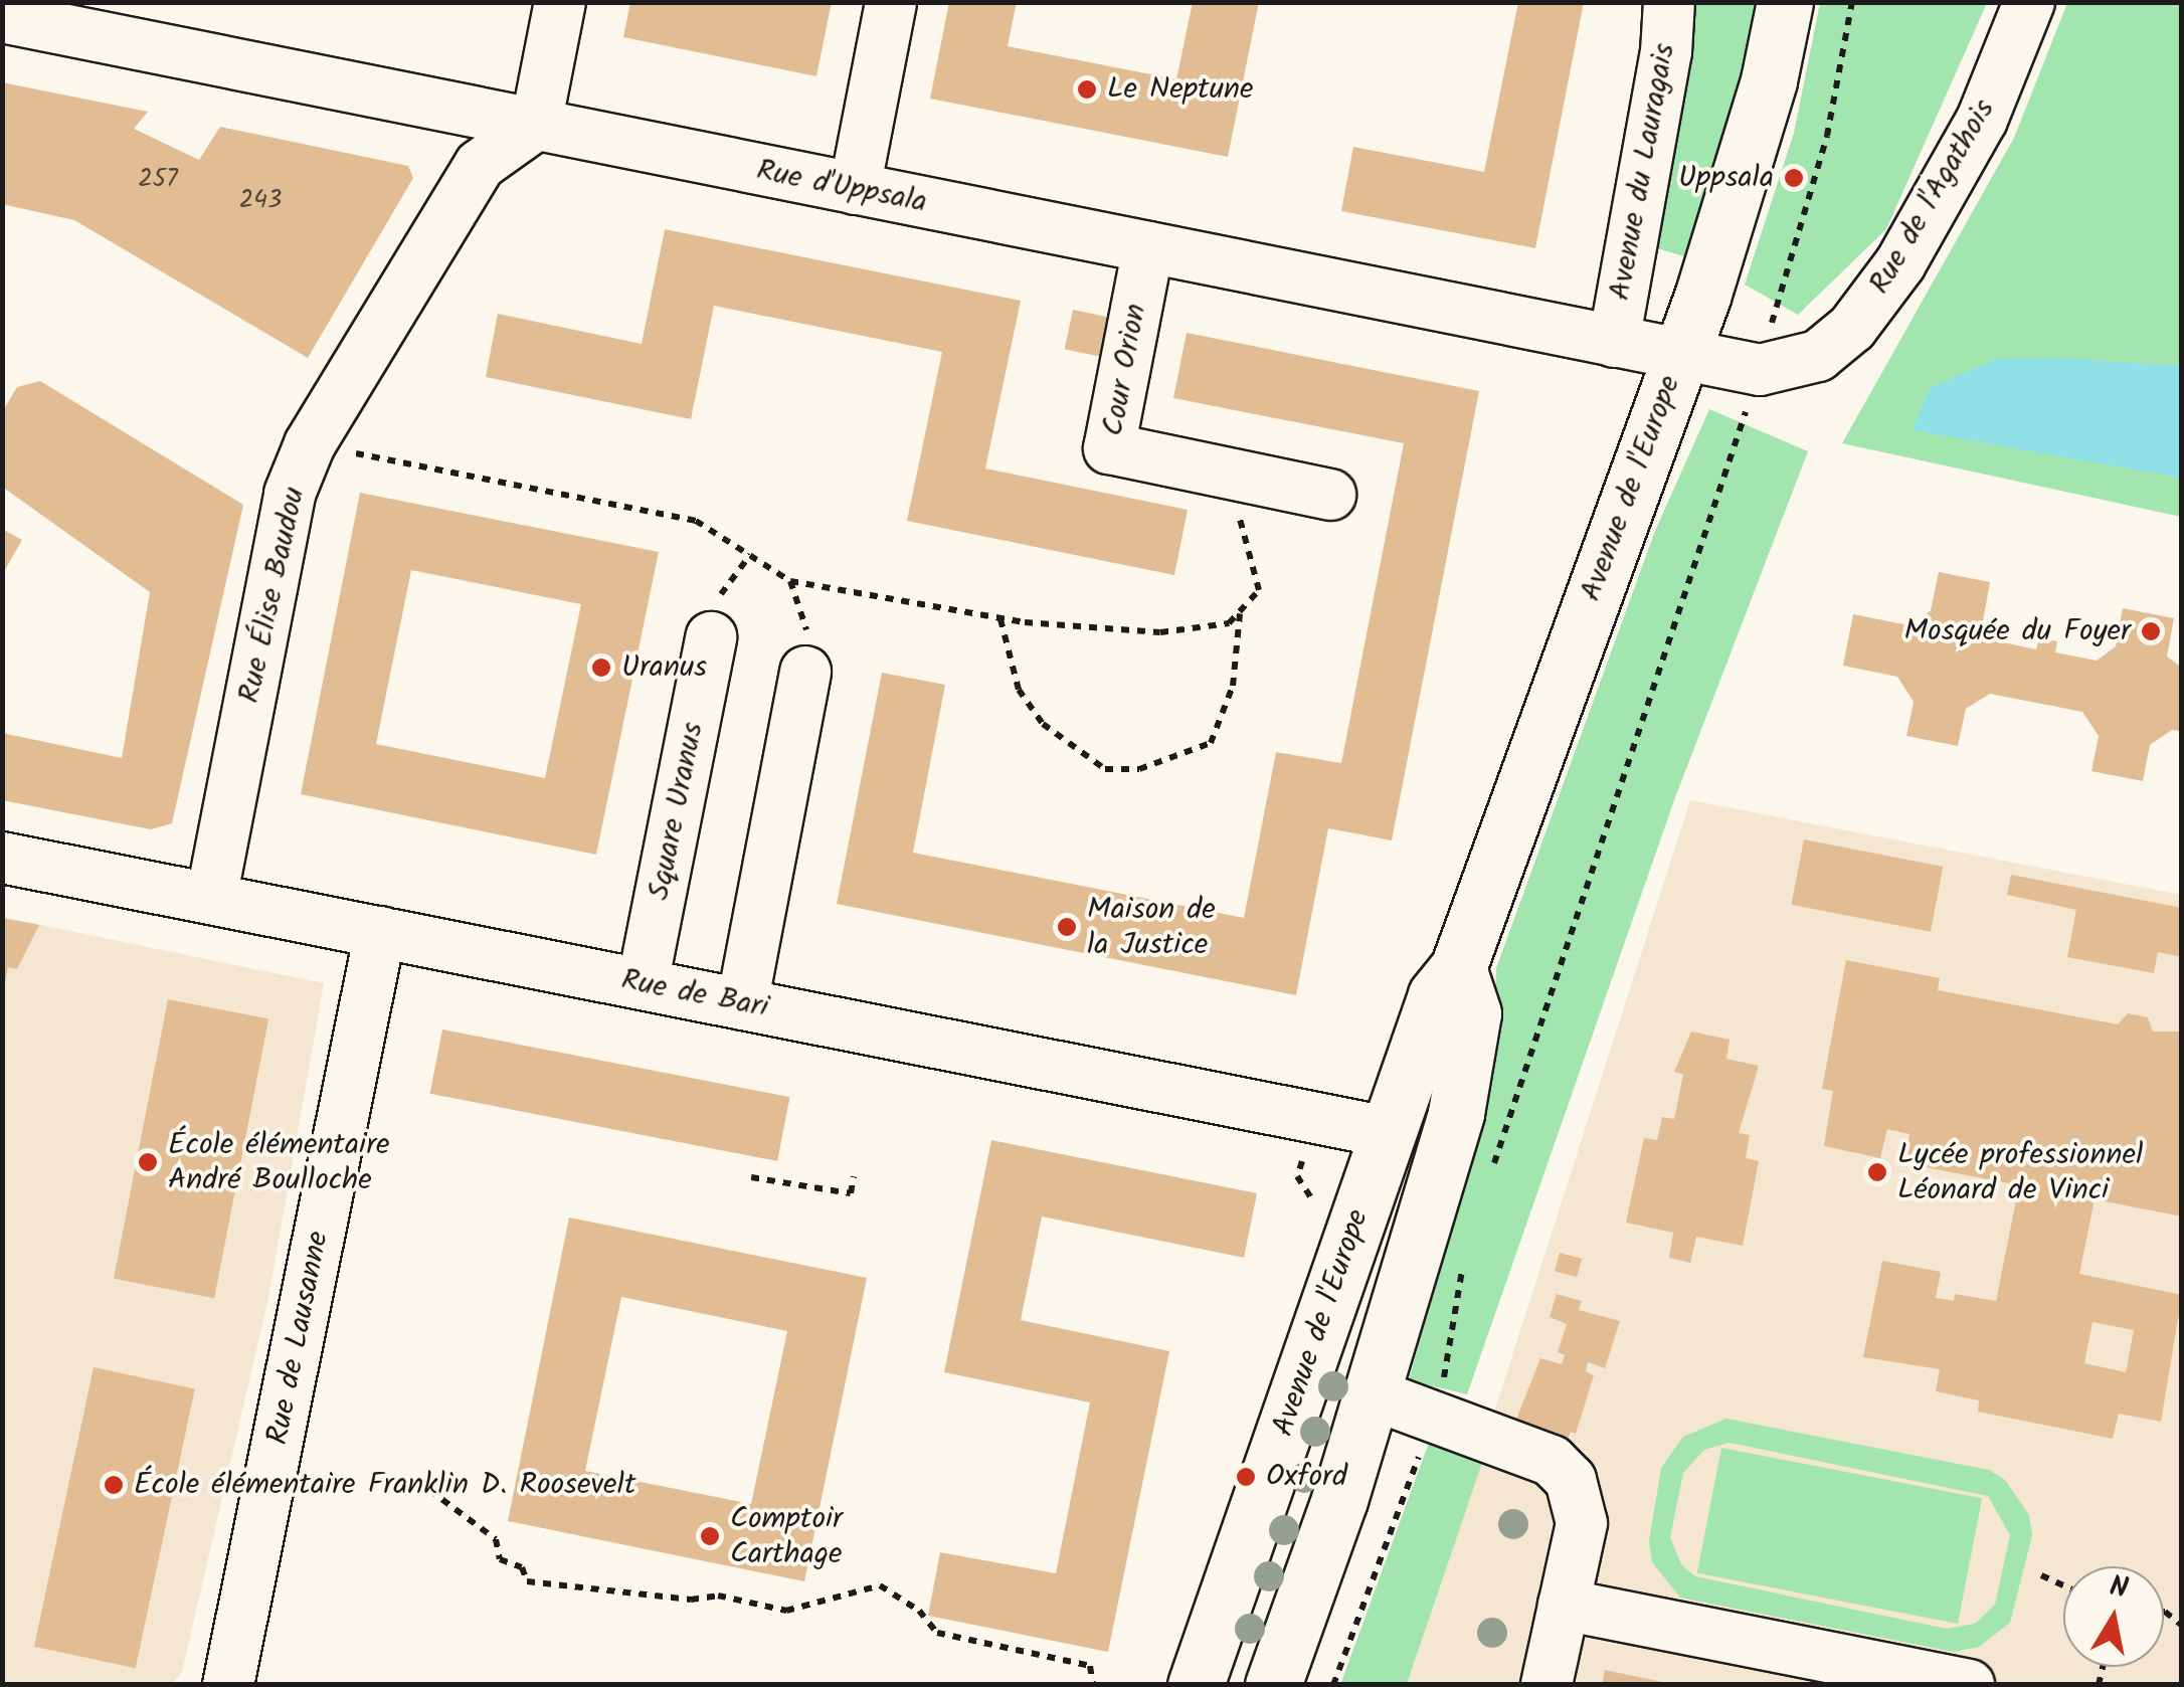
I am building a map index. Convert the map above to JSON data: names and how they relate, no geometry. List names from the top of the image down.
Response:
{
  "streets": {
    "main road": ["Avenue de l'Europe"],
    "street": [
      "Avenue du Lauragais",
      "Rue d'Uppsala",
      "Rue de l'Agathois",
      "Cour Orion",
      "Rue Élise Baudou",
      "Square Uranus",
      "Rue de Bari",
      "Rue de Lausanne"
    ]
  },
  "crossings": [
    ["Avenue du Lauragais", "Rue d'Uppsala"],
    ["Rue d'Uppsala", "Rue de l'Agathois"],
    ["Rue d'Uppsala", "Cour Orion"],
    ["Rue d'Uppsala", "Avenue de l'Europe"],
    ["Rue d'Uppsala", "Rue Élise Baudou"],
    ["Rue de l'Agathois", "Avenue de l'Europe"],
    ["Avenue de l'Europe", "Rue de Bari"],
    ["Rue Élise Baudou", "Rue de Bari"],
    ["Square Uranus", "Rue de Bari"],
    ["Rue de Bari", "Rue de Lausanne"]
  ],
  "places": [
    "Le Neptune",
    "Uppsala",
    "Mosquée du Foyer",
    "Uranus",
    "Maison de la Justice",
    "École élémentaire André Boulloche",
    "Lycée professionnel Léonard de Vinci",
    "Oxford",
    "École élémentaire Franklin D. Roosevelt",
    "Comptoir Carthage"
  ],
  "house_numbers": ["257", "243"],
  "north": "top"
}
